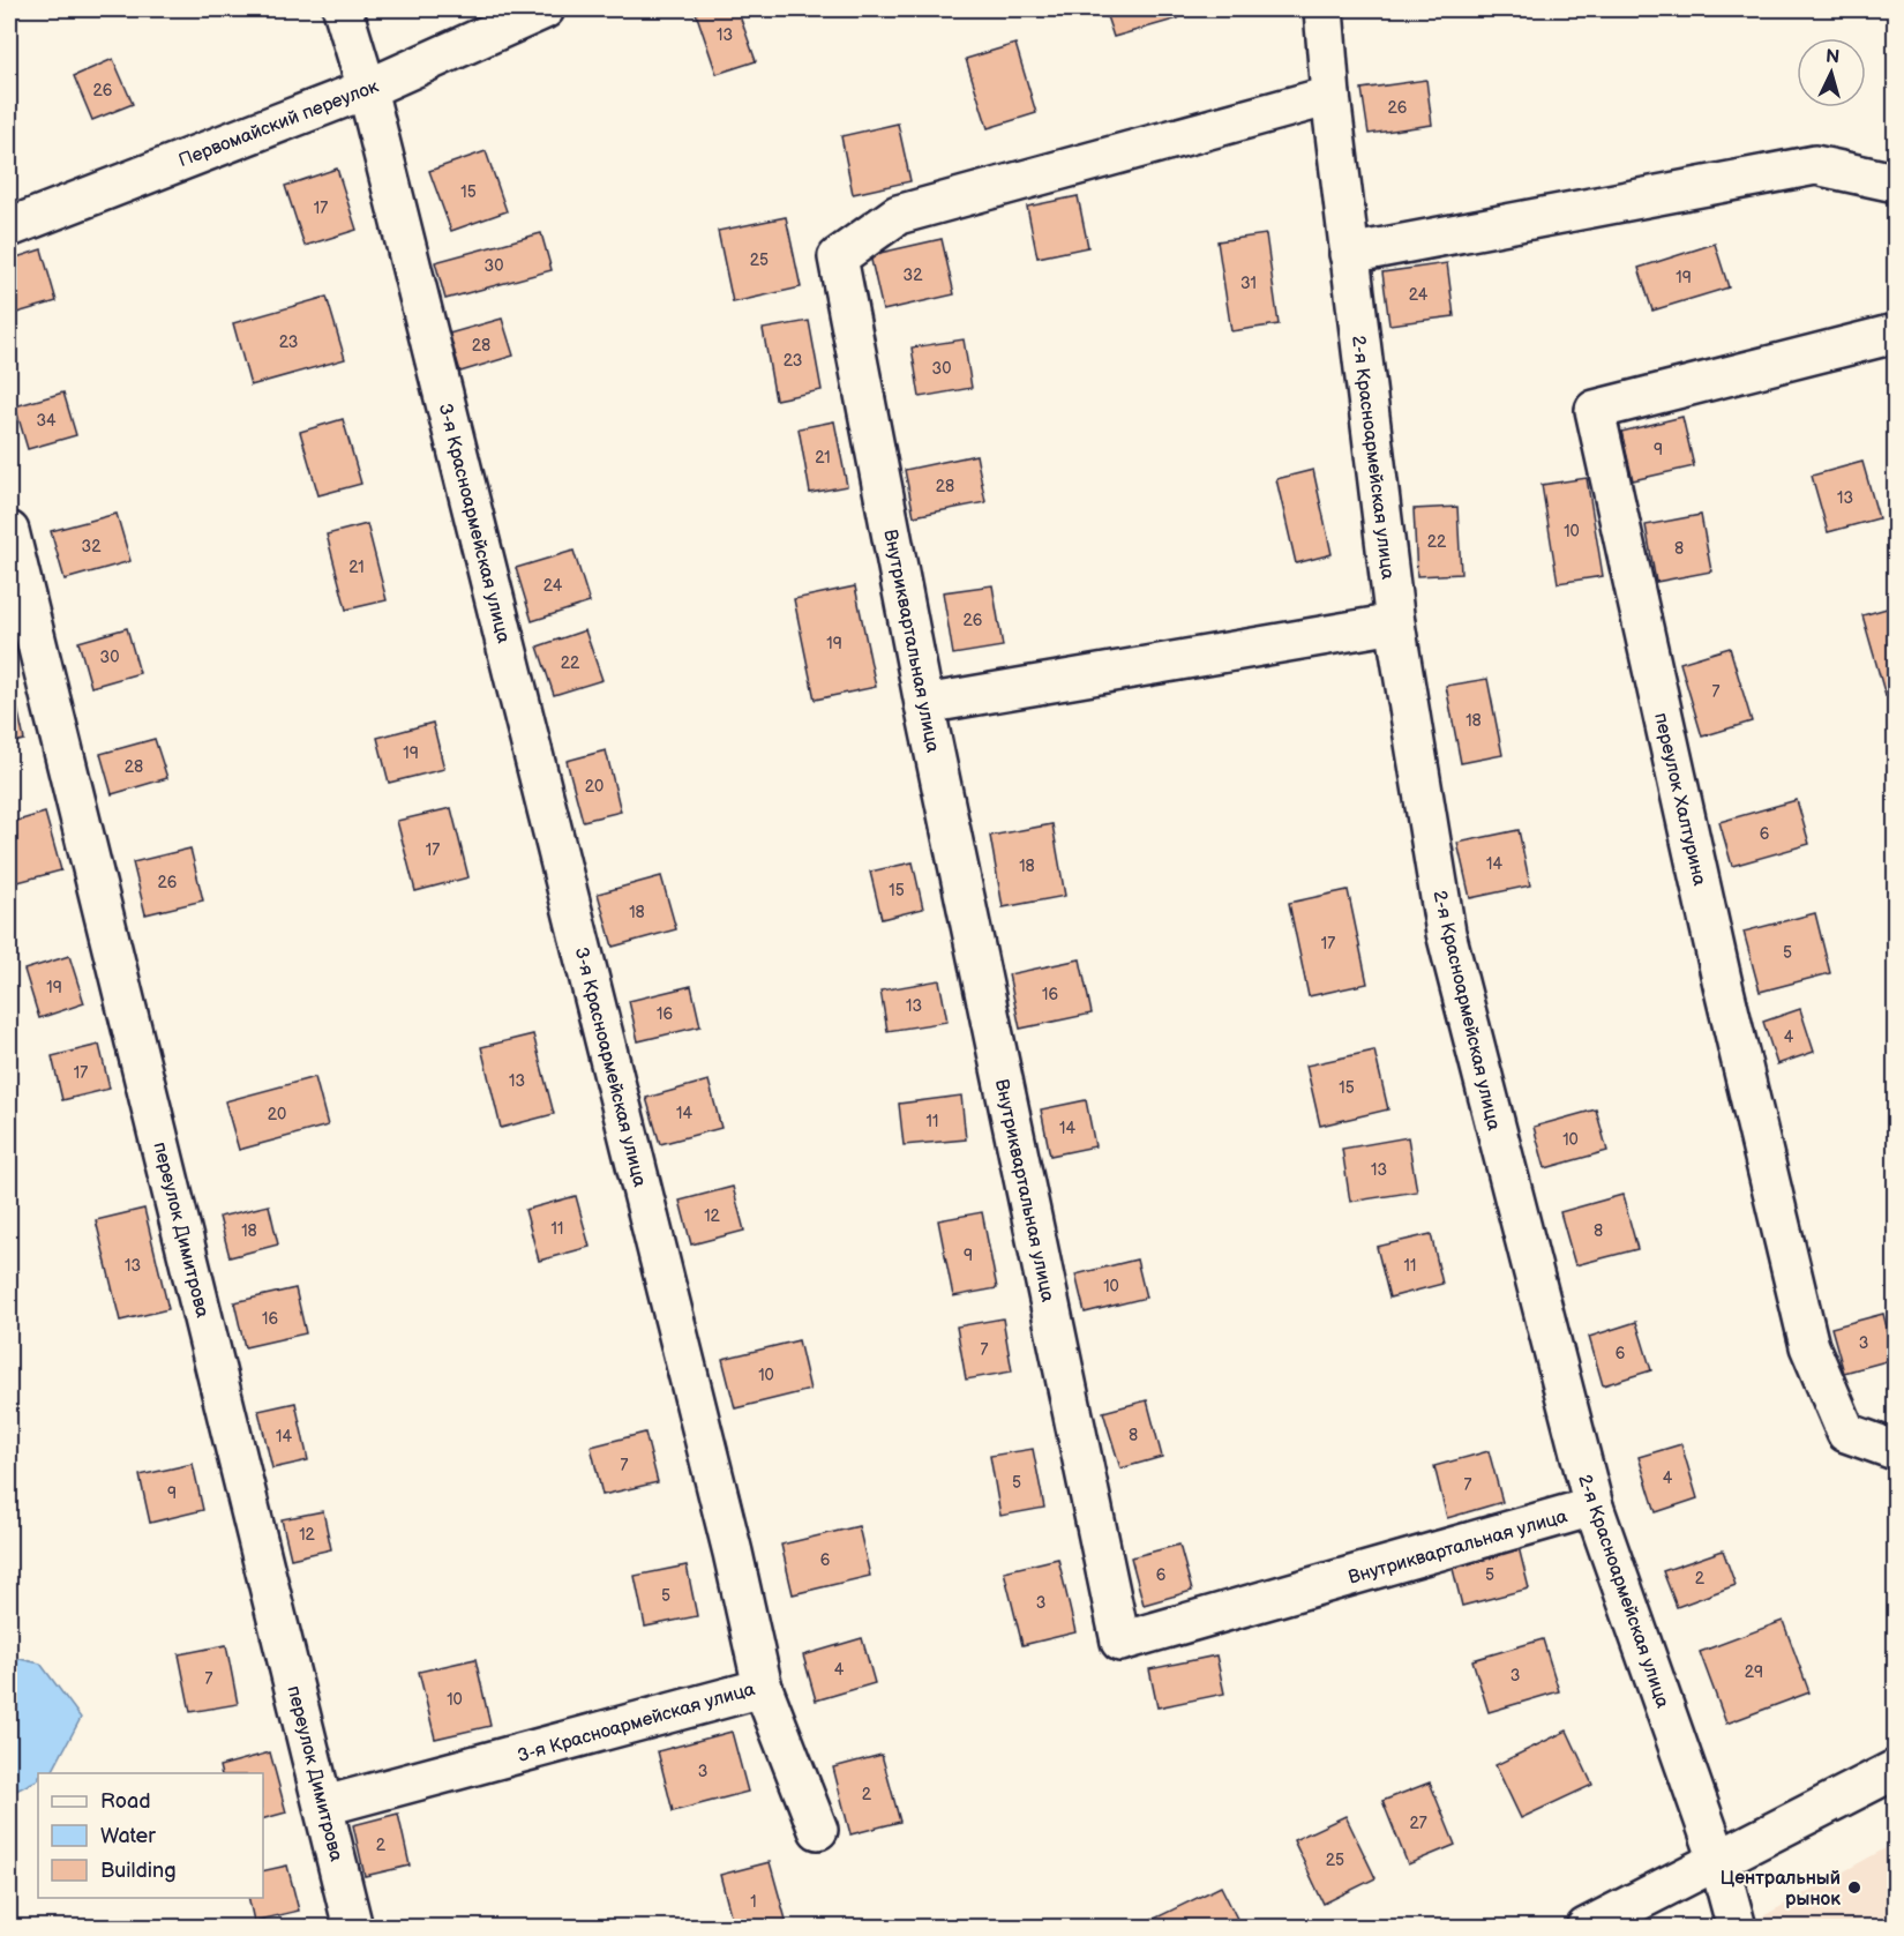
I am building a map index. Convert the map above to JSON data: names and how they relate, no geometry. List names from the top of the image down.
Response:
{
  "streets": {
    "street": [
      "Первомайский переулок",
      "2-я Красноармейская улица",
      "3-я Красноармейская улица",
      "Внутриквартальная улица",
      "переулок Халтурина",
      "переулок Димитрова"
    ]
  },
  "crossings": [
    ["Первомайский переулок", "3-я Красноармейская улица"],
    ["2-я Красноармейская улица", "Внутриквартальная улица"],
    ["3-я Красноармейская улица", "переулок Димитрова"]
  ],
  "places": ["Центральный рынок"],
  "house_numbers": [
    "13",
    "26",
    "26",
    "15",
    "17",
    "25",
    "30",
    "32",
    "19",
    "31",
    "24",
    "23",
    "28",
    "23",
    "30",
    "34",
    "9",
    "21",
    "28",
    "13",
    "10",
    "22",
    "32",
    "8",
    "21",
    "24",
    "26",
    "19",
    "30",
    "22",
    "7",
    "18",
    "19",
    "28",
    "20",
    "6",
    "17",
    "14",
    "18",
    "26",
    "15",
    "18",
    "17",
    "5",
    "19",
    "16",
    "13",
    "16",
    "4",
    "17",
    "13",
    "15",
    "14",
    "20",
    "11",
    "14",
    "10",
    "13",
    "12",
    "11",
    "18",
    "8",
    "9",
    "13",
    "11",
    "10",
    "16",
    "3",
    "7",
    "6",
    "10",
    "8",
    "14",
    "7",
    "4",
    "5",
    "7",
    "9",
    "12",
    "6",
    "6",
    "5",
    "2",
    "5",
    "3",
    "4",
    "29",
    "3",
    "7",
    "10",
    "3",
    "2",
    "27",
    "2",
    "25",
    "1"
  ],
  "legend": ["Road", "Water", "Building"],
  "north": "top"
}
